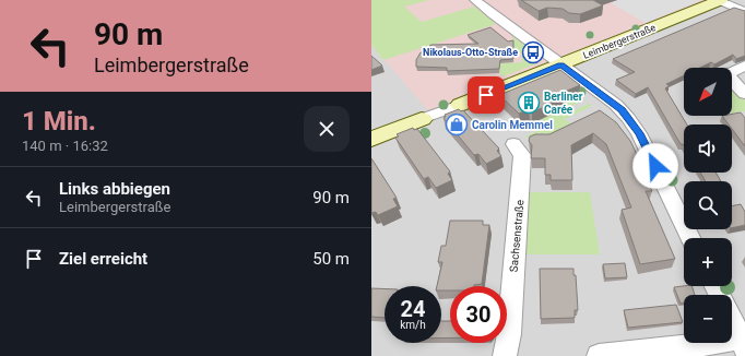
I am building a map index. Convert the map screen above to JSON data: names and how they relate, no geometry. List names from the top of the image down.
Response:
{
  "streets": {
    "street": ["Leimbergerstraße", "Sachsenstraße"]
  },
  "places": {
    "bus stop": ["Nikolaus-Otto-Straße"],
    "building": ["Berliner Carée"],
    "shop": ["Carolin Memmel"]
  },
  "north": "bottom left",
  "page": {
    "turn": ["90 m", "Leimbergerstraße"],
    "map_buttons": ["+", "−"],
    "heading": ["1 Min.", "140 m · 16:32"],
    "list": [
      {
        "name": "Links abbiegen",
        "note": "Leimbergerstraße",
        "value": "90 m"
      },
      {
        "name": "Ziel erreicht",
        "value": "50 m"
      }
    ],
    "speed": "24 km/h",
    "limit": "30"
  }
}
